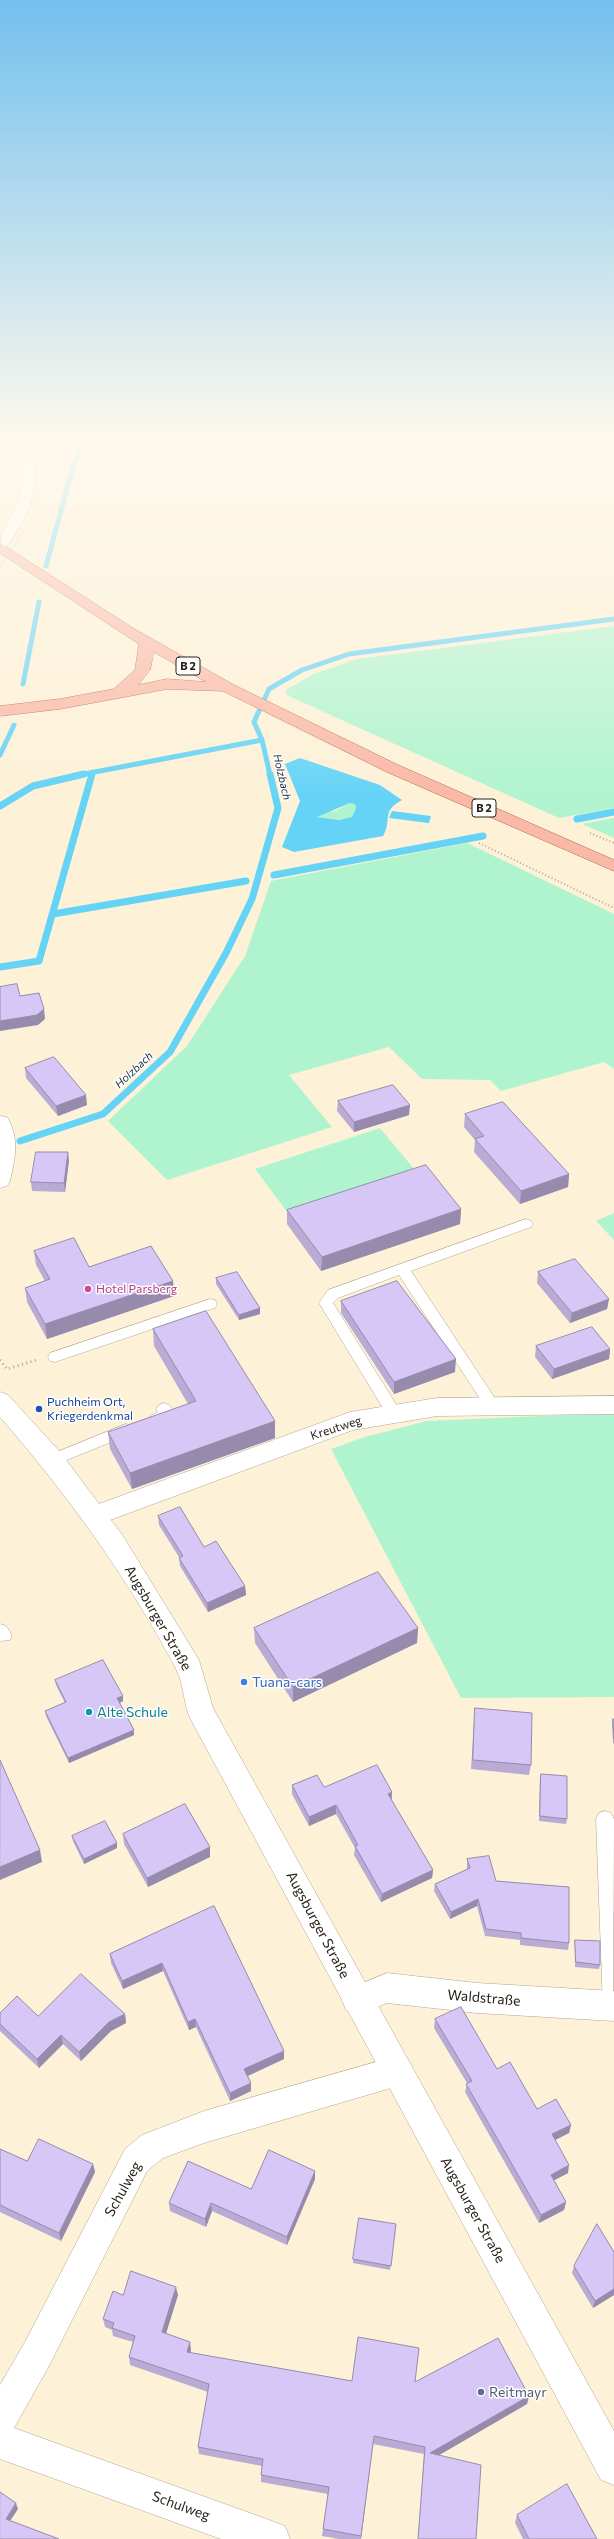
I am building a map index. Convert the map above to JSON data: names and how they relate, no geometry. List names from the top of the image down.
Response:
{
  "streets": {
    "main road": ["B 2"],
    "street": [
      "Kreutweg",
      "Augsburger Straße",
      "Waldstraße",
      "Schulweg"
    ]
  },
  "crossings": [
    ["Kreutweg", "Augsburger Straße"],
    ["Augsburger Straße", "Waldstraße"],
    ["Augsburger Straße", "Schulweg"]
  ],
  "water": ["Holzbach"],
  "places": [
    "Hotel Parsberg",
    "Puchheim Ort, Kriegerdenkmal",
    "Tuana-cars",
    "Alte Schule",
    "Reitmayr"
  ]
}
